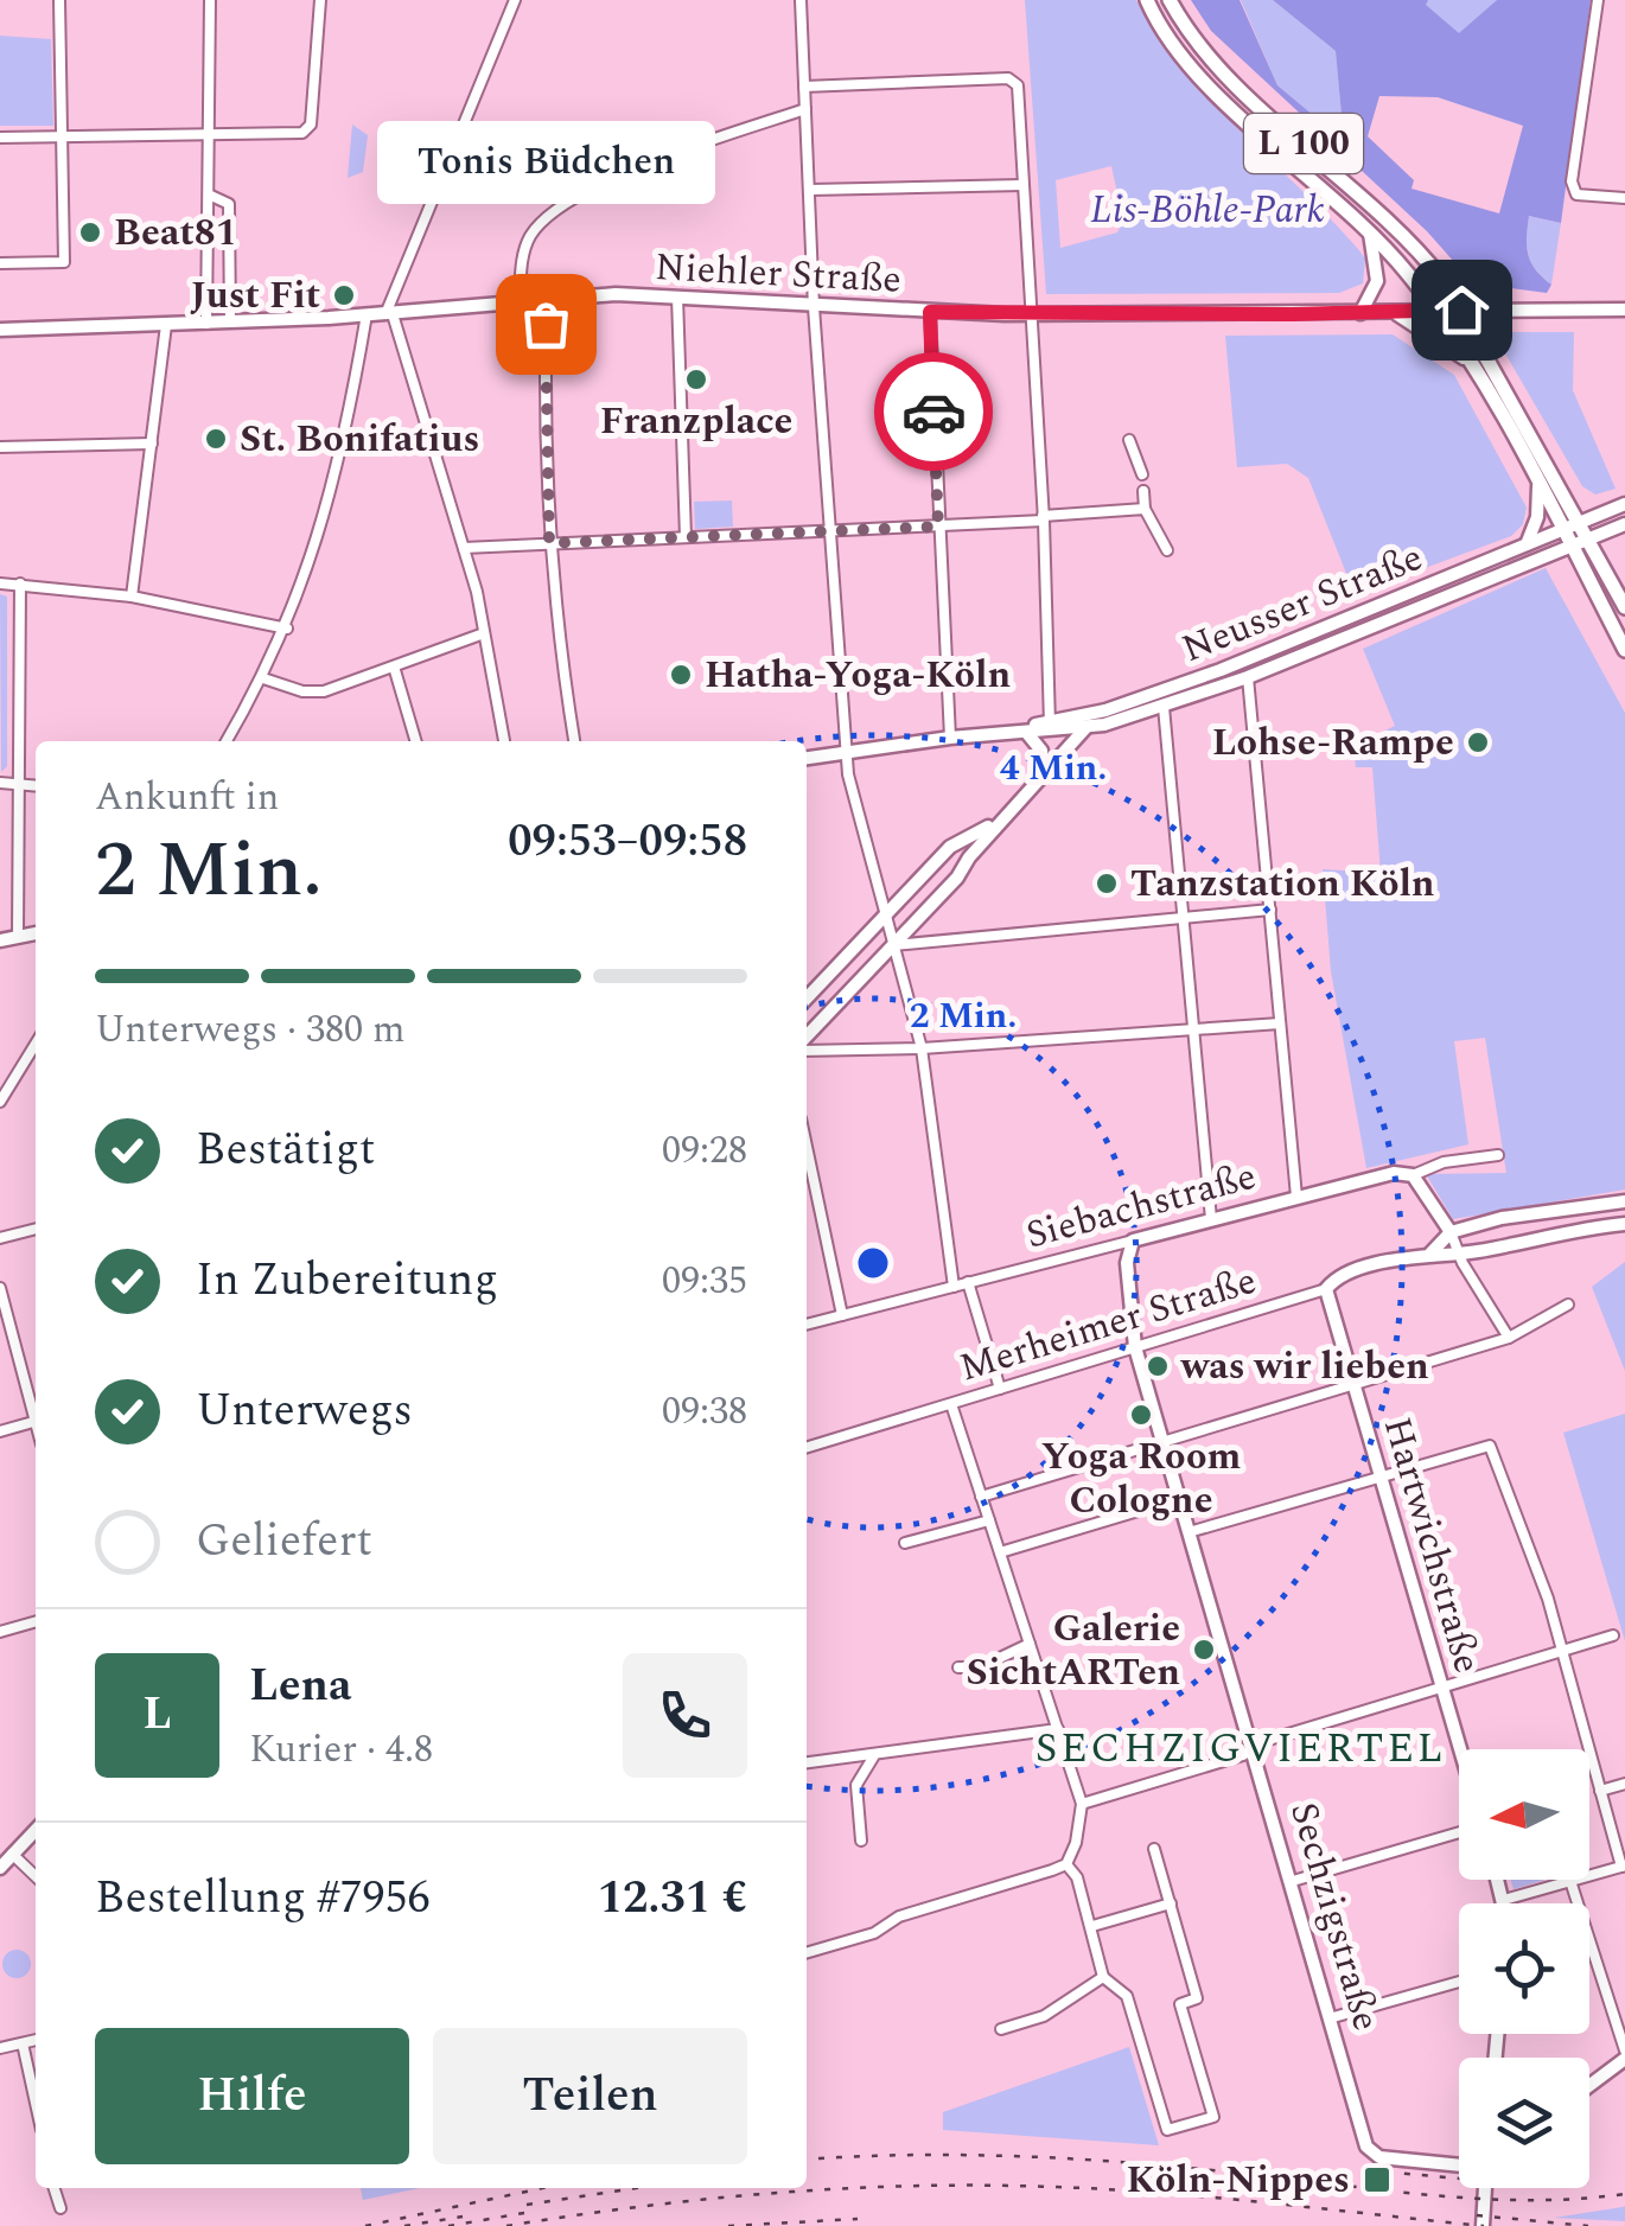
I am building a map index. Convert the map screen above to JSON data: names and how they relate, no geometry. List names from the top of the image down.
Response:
{
  "streets": {
    "main road": ["L 100"],
    "street": [
      "Niehler Straße",
      "Neusser Straße",
      "Siebachstraße",
      "Merheimer Straße",
      "Hartwichstraße",
      "Sechzigstraße"
    ]
  },
  "crossings": [
    ["L 100", "Niehler Straße"],
    ["L 100", "Neusser Straße"],
    ["Siebachstraße", "Sechzigstraße"],
    ["Merheimer Straße", "Hartwichstraße"],
    ["Merheimer Straße", "Sechzigstraße"]
  ],
  "districts": ["SECHZIGVIERTEL"],
  "parks": ["Lis-Böhle-Park"],
  "places": {
    "other": [
      "Beat81",
      "Just Fit",
      "Tonis Büdchen",
      "Franzplace",
      "St. Bonifatius",
      "Hatha-Yoga-Köln",
      "Lohse-Rampe",
      "Tanzstation Köln",
      "was wir lieben",
      "Yoga Room Cologne",
      "Galerie SichtARTen"
    ],
    "transit": ["Köln-Nippes"]
  },
  "north": "left",
  "page": {
    "bubble": "Tonis Büdchen",
    "heading": ["2 Min.", "Ankunft in", "09:53–09:58"],
    "panel": [
      "Lena",
      "Kurier · 4.8",
      "Bestellung #7956",
      "12.31 €"
    ],
    "bar": "Unterwegs · 380 m",
    "list": [
      ["Bestätigt", "09:28"],
      ["In Zubereitung", "09:35"],
      ["Unterwegs", "09:38"],
      "Geliefert"
    ],
    "round": "L",
    "buttons": ["Hilfe", "Teilen"]
  },
  "rings": ["4 Min.", "2 Min."]
}
